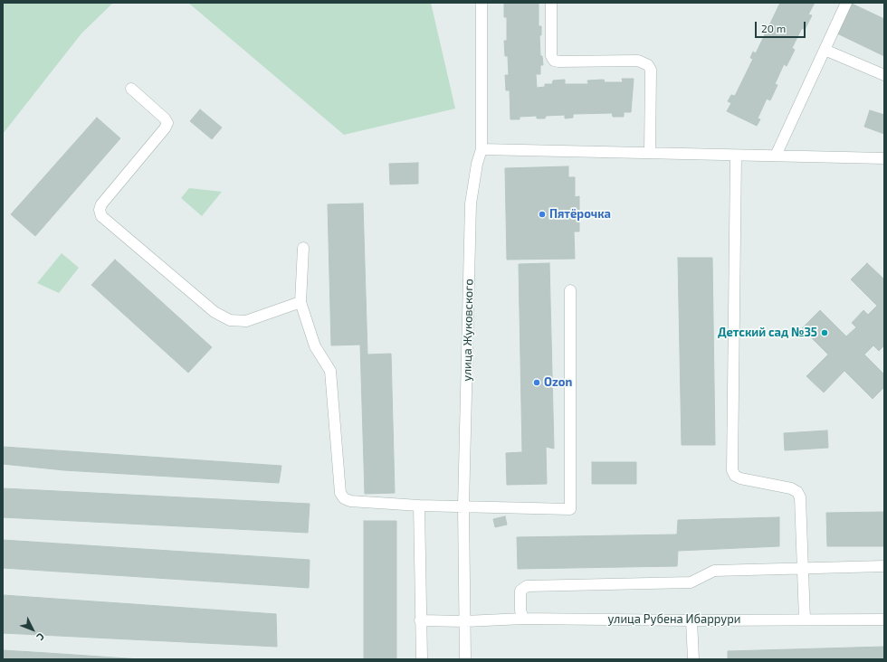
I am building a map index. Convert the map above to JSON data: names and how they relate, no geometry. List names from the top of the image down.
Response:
{
  "streets": {
    "street": ["улица Жуковского", "улица Рубена Ибаррури"]
  },
  "crossings": [
    ["улица Жуковского", "улица Рубена Ибаррури"]
  ],
  "places": ["Пятёрочка", "Детский сад №35", "Ozon"],
  "scale_bar": "20 m",
  "north": "bottom right"
}
